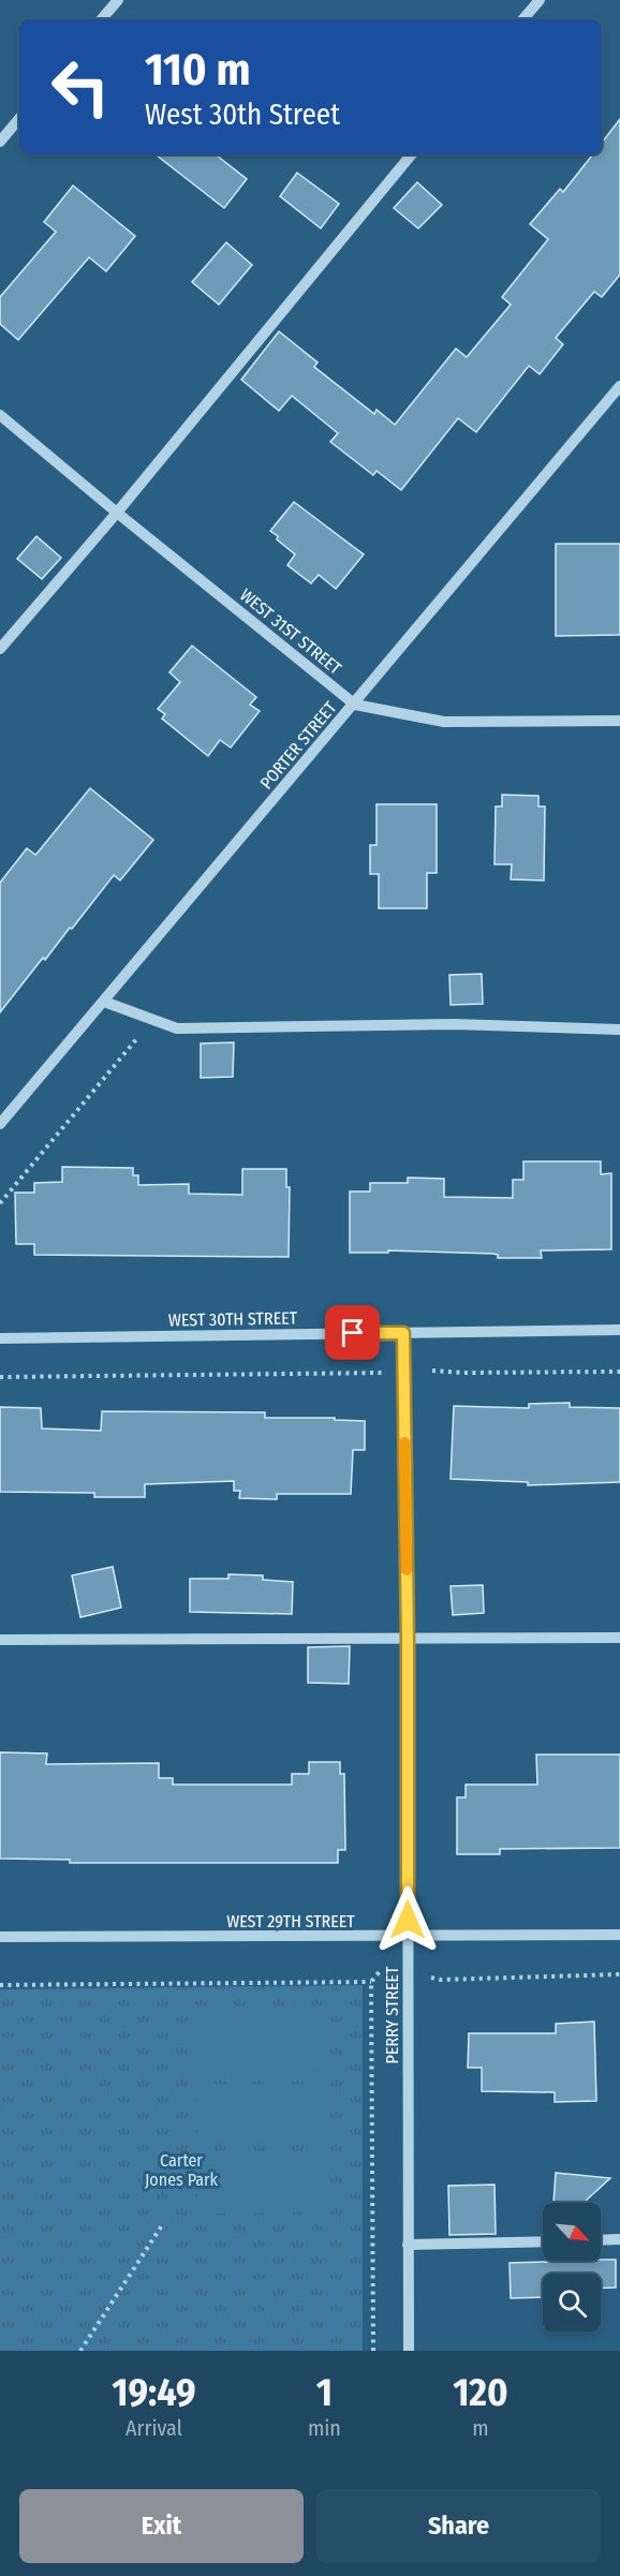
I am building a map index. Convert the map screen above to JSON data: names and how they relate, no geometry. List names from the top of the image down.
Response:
{
  "streets": {
    "street": [
      "WEST 31ST STREET",
      "PORTER STREET",
      "WEST 30TH STREET",
      "WEST 29TH STREET",
      "PERRY STREET"
    ]
  },
  "crossings": [
    ["WEST 31ST STREET", "PORTER STREET"],
    ["WEST 30TH STREET", "PERRY STREET"],
    ["WEST 29TH STREET", "PERRY STREET"]
  ],
  "parks": ["Carter Jones Park"],
  "north": "bottom right",
  "page": {
    "turn": ["110 m", "West 30th Street"],
    "eta": [
      "19:49",
      "Arrival",
      "1",
      "min",
      "120",
      "m"
    ],
    "buttons": ["Exit", "Share"]
  }
}
